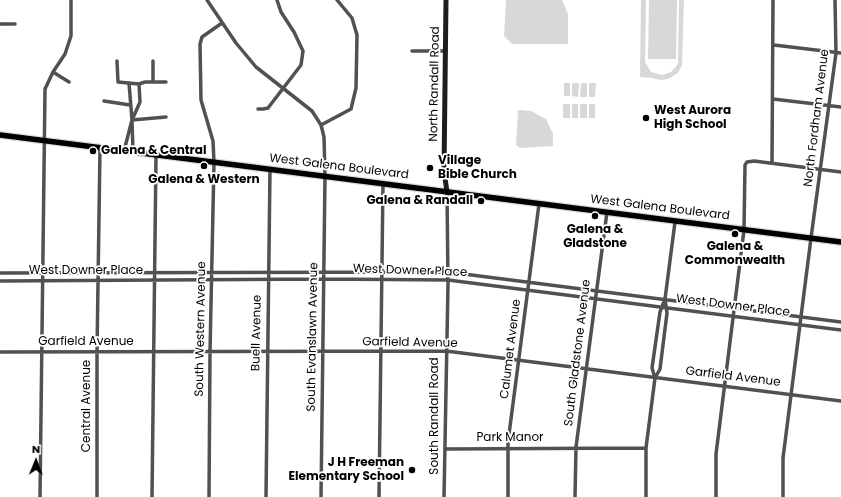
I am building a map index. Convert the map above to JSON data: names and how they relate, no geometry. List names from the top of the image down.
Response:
{
  "streets": {
    "main road": ["North Randall Road", "West Galena Boulevard"],
    "street": [
      "North Fordham Avenue",
      "West Downer Place",
      "South Western Avenue",
      "Buell Avenue",
      "South Evanslawn Avenue",
      "Garfield Avenue",
      "Calumet Avenue",
      "South Gladstone Avenue",
      "Central Avenue",
      "South Randall Road",
      "Park Manor"
    ]
  },
  "crossings": [
    ["North Randall Road", "West Galena Boulevard"],
    ["North Randall Road", "South Randall Road"],
    ["North Fordham Avenue", "West Galena Boulevard"],
    ["North Fordham Avenue", "West Downer Place"],
    ["North Fordham Avenue", "Garfield Avenue"],
    ["West Galena Boulevard", "South Western Avenue"],
    ["West Galena Boulevard", "Buell Avenue"],
    ["West Galena Boulevard", "South Evanslawn Avenue"],
    ["West Galena Boulevard", "Calumet Avenue"],
    ["West Galena Boulevard", "South Gladstone Avenue"],
    ["West Galena Boulevard", "Central Avenue"],
    ["West Galena Boulevard", "South Randall Road"],
    ["West Downer Place", "South Western Avenue"],
    ["West Downer Place", "Buell Avenue"],
    ["West Downer Place", "South Evanslawn Avenue"],
    ["West Downer Place", "Calumet Avenue"],
    ["West Downer Place", "South Gladstone Avenue"],
    ["West Downer Place", "Central Avenue"],
    ["West Downer Place", "South Randall Road"],
    ["South Western Avenue", "Garfield Avenue"],
    ["Buell Avenue", "Garfield Avenue"],
    ["South Evanslawn Avenue", "Garfield Avenue"],
    ["Garfield Avenue", "Calumet Avenue"],
    ["Garfield Avenue", "South Gladstone Avenue"],
    ["Garfield Avenue", "Central Avenue"],
    ["Garfield Avenue", "South Randall Road"],
    ["Calumet Avenue", "Park Manor"],
    ["South Gladstone Avenue", "Park Manor"],
    ["South Randall Road", "Park Manor"]
  ],
  "places": [
    "West Aurora High School",
    "Galena & Central",
    "Galena & Western",
    "Village Bible Church",
    "Galena & Randall",
    "Galena & Gladstone",
    "Galena & Commonwealth",
    "J H Freeman Elementary School"
  ],
  "north": "top"
}
